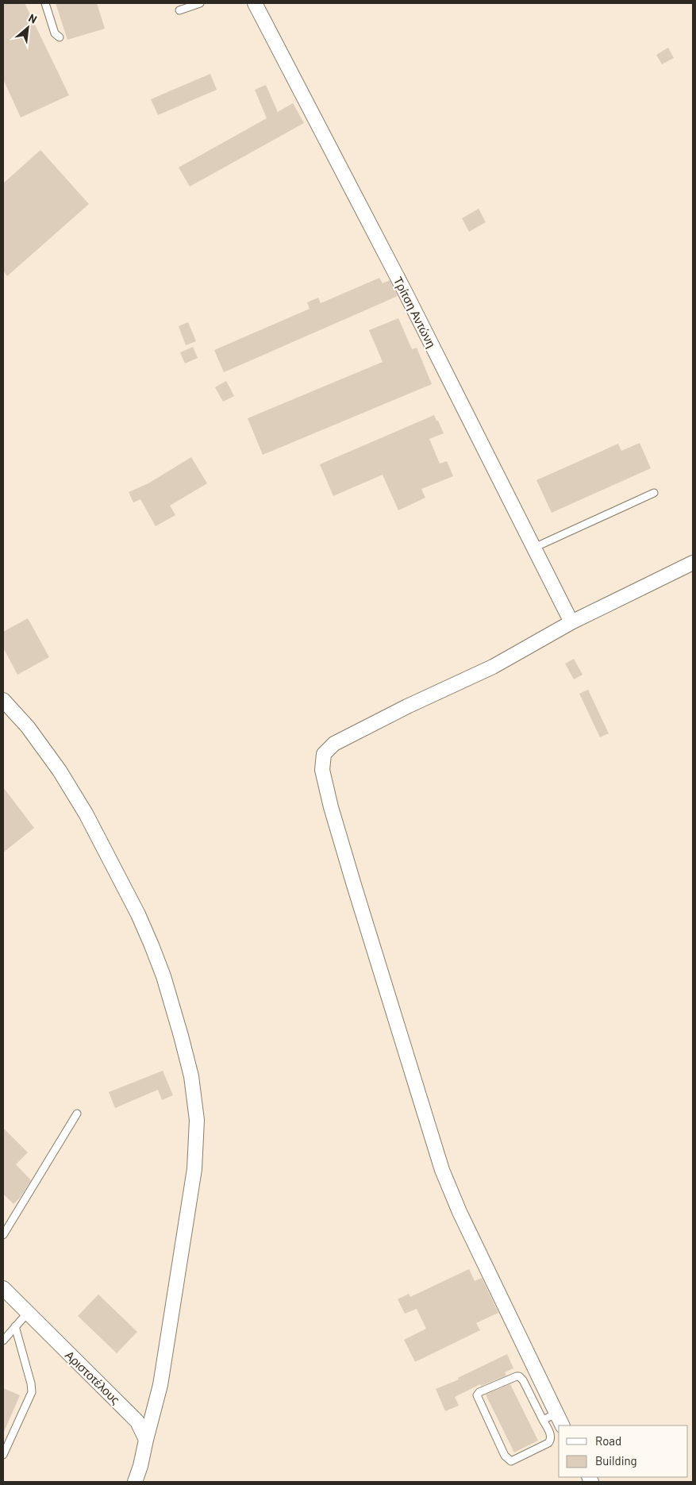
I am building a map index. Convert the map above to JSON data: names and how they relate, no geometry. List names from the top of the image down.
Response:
{
  "streets": {
    "street": ["Τρίτση Αντώνη", "Αριστοτέλους"]
  },
  "legend": ["Road", "Building"],
  "north": "top right"
}
